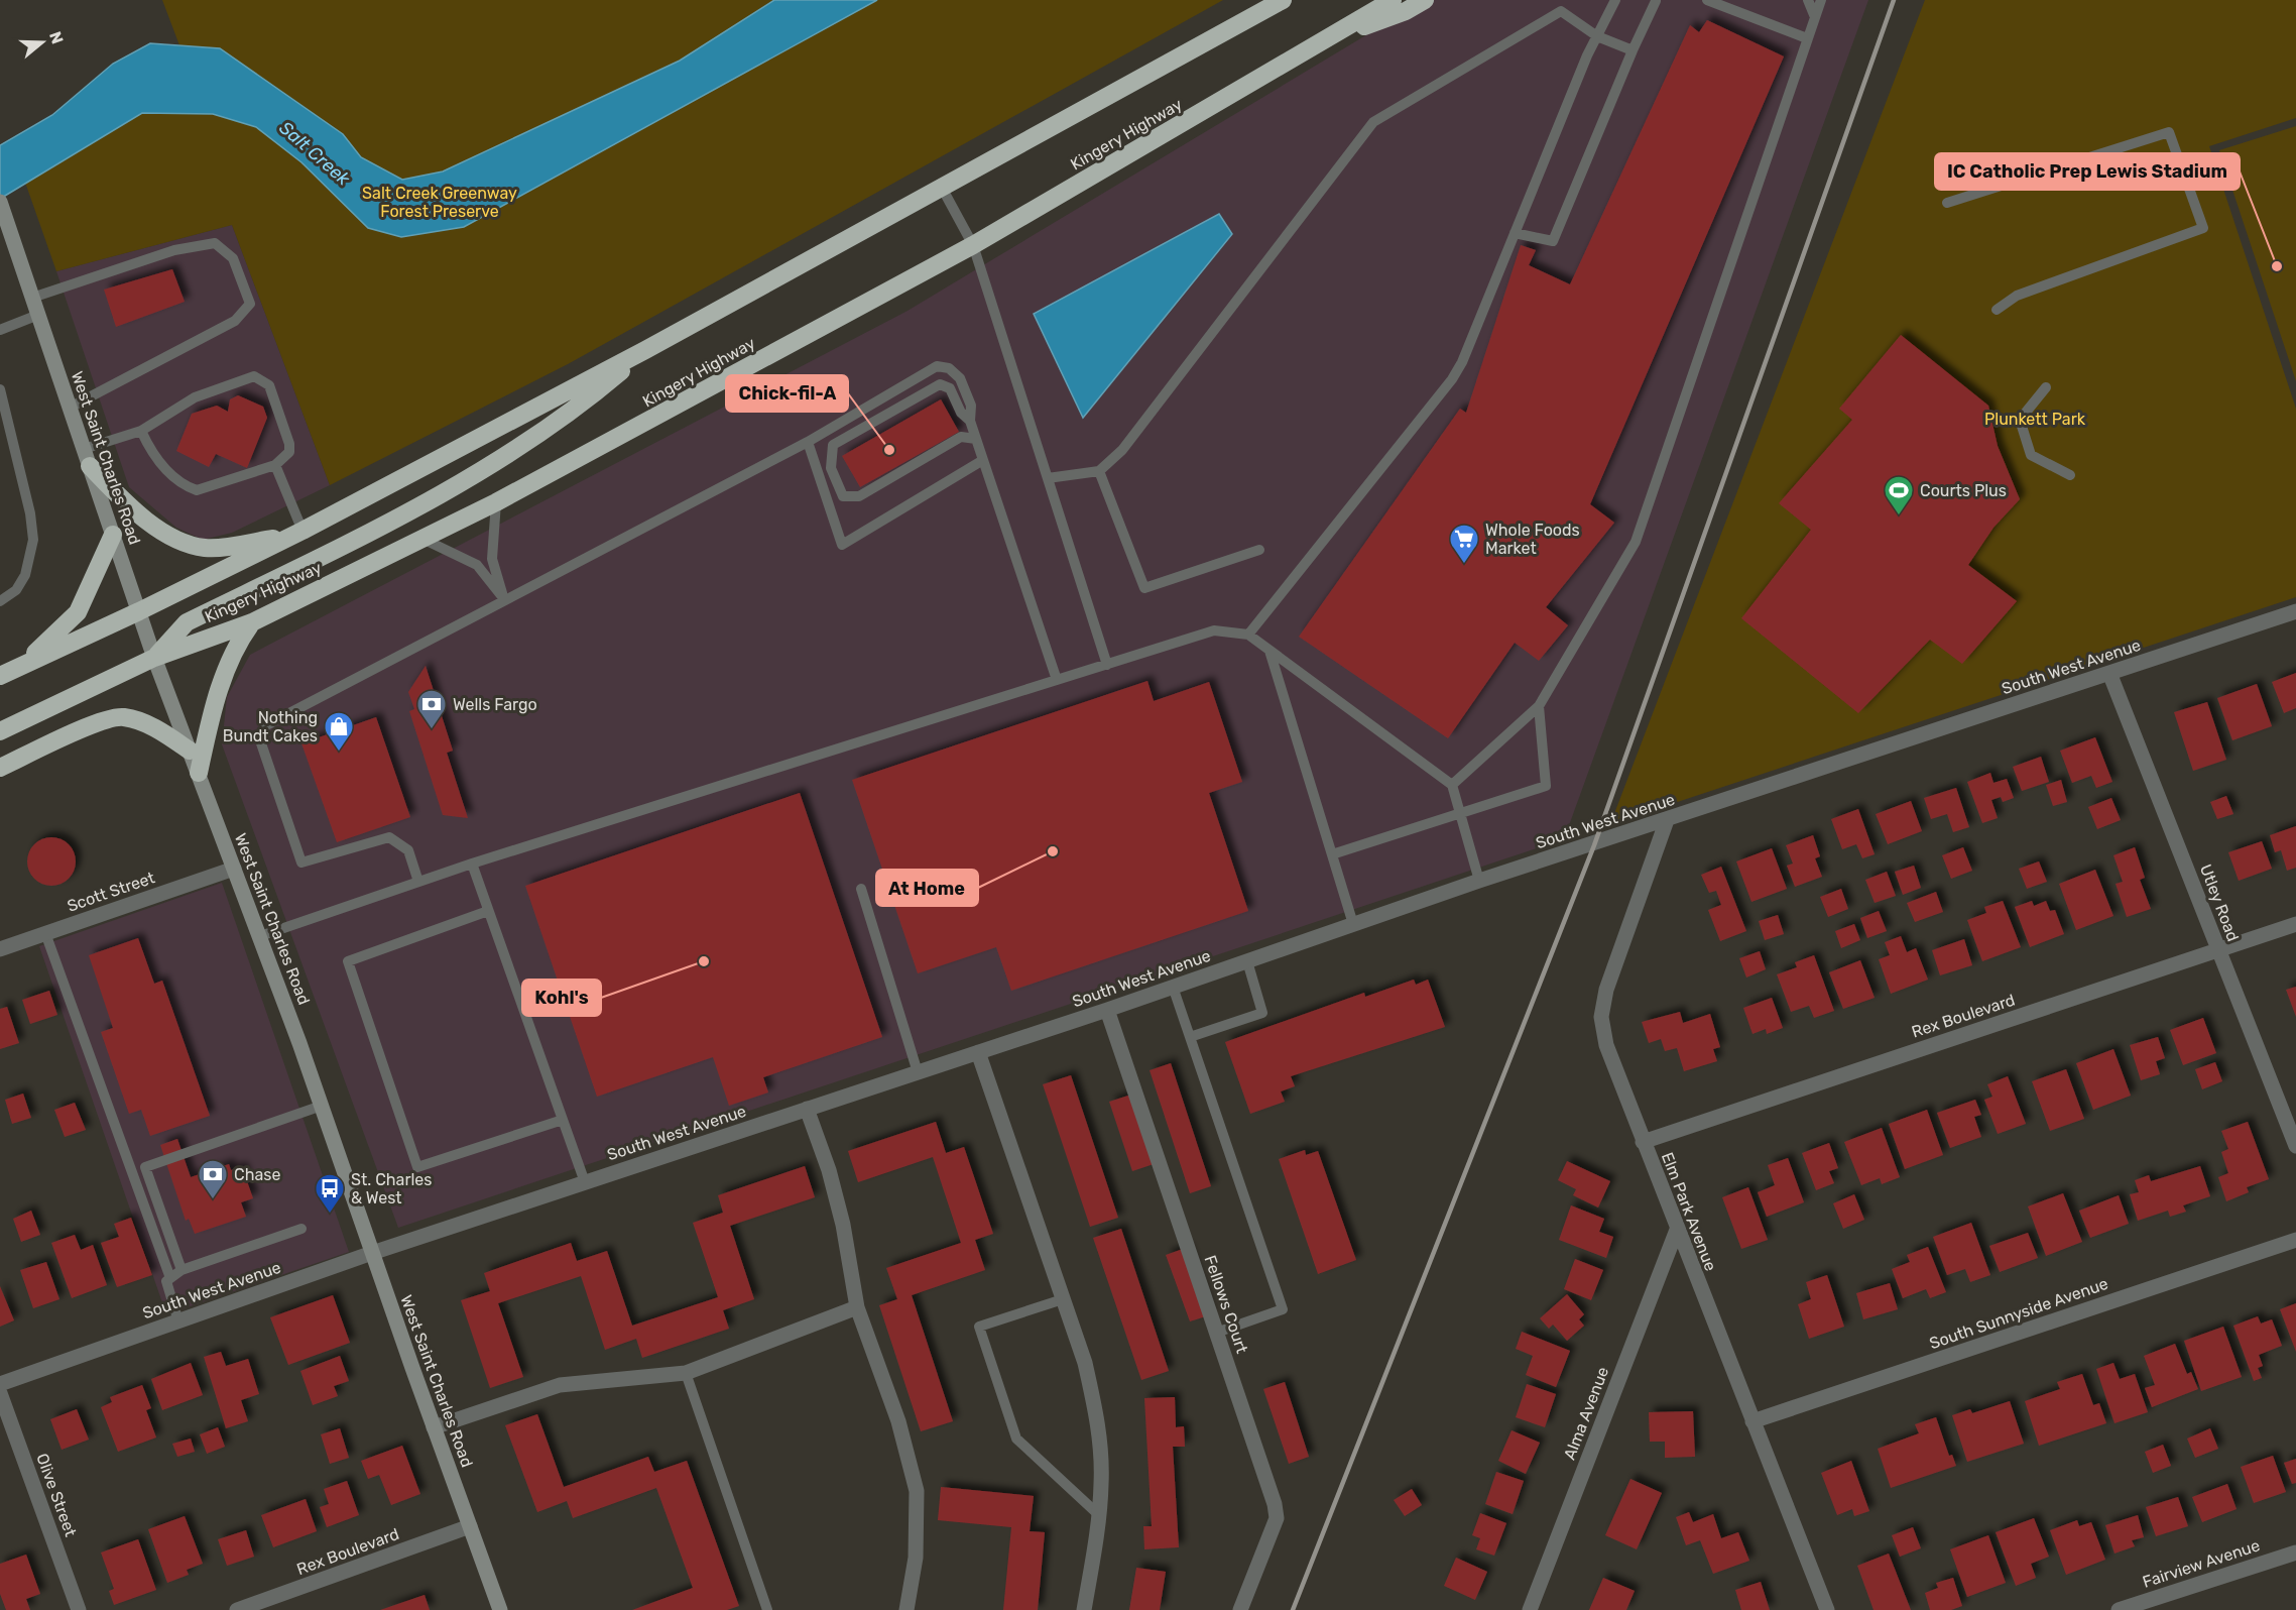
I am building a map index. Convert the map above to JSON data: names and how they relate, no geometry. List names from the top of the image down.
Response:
{
  "streets": {
    "highway": ["Kingery Highway"],
    "main road": ["West Saint Charles Road"],
    "street": [
      "South West Avenue",
      "Scott Street",
      "Utley Road",
      "Rex Boulevard",
      "Elm Park Avenue",
      "Fellows Court",
      "South Sunnyside Avenue",
      "Alma Avenue",
      "Olive Street",
      "Fairview Avenue"
    ]
  },
  "crossings": [
    ["Kingery Highway", "West Saint Charles Road"],
    ["West Saint Charles Road", "South West Avenue"],
    ["West Saint Charles Road", "Scott Street"],
    ["West Saint Charles Road", "Rex Boulevard"],
    ["South West Avenue", "Utley Road"],
    ["South West Avenue", "Elm Park Avenue"],
    ["South West Avenue", "Fellows Court"],
    ["Utley Road", "Rex Boulevard"],
    ["Rex Boulevard", "Elm Park Avenue"],
    ["Elm Park Avenue", "South Sunnyside Avenue"],
    ["Elm Park Avenue", "Alma Avenue"]
  ],
  "water": ["Salt Creek"],
  "parks": ["Salt Creek Greenway Forest Preserve", "Plunkett Park"],
  "places": {
    "other": [
      "IC Catholic Prep Lewis Stadium",
      "Chick-fil-A",
      "At Home",
      "Kohl's"
    ],
    "sports": ["Courts Plus"],
    "supermarket": ["Whole Foods Market"],
    "bank": ["Wells Fargo", "Chase"],
    "shop": ["Nothing Bundt Cakes"],
    "bus stop": ["St. Charles & West"]
  },
  "north": "right"
}
